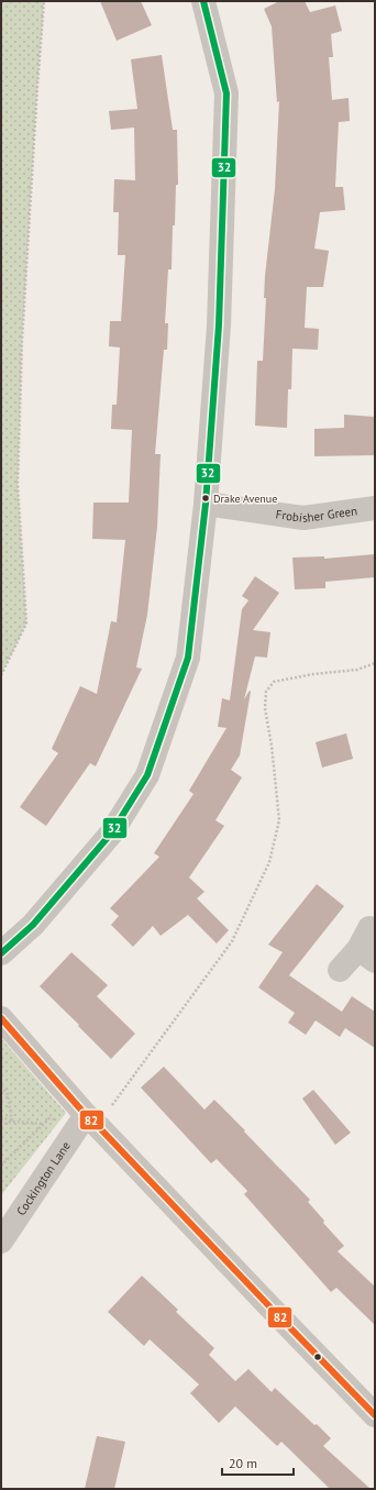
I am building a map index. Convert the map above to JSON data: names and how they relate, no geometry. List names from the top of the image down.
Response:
{
  "streets": {
    "street": ["Frobisher Green", "Cockington Lane"]
  },
  "places": ["Drake Avenue"],
  "lines": ["transit line 32", "transit line 82"],
  "scale_bar": "20 m"
}
